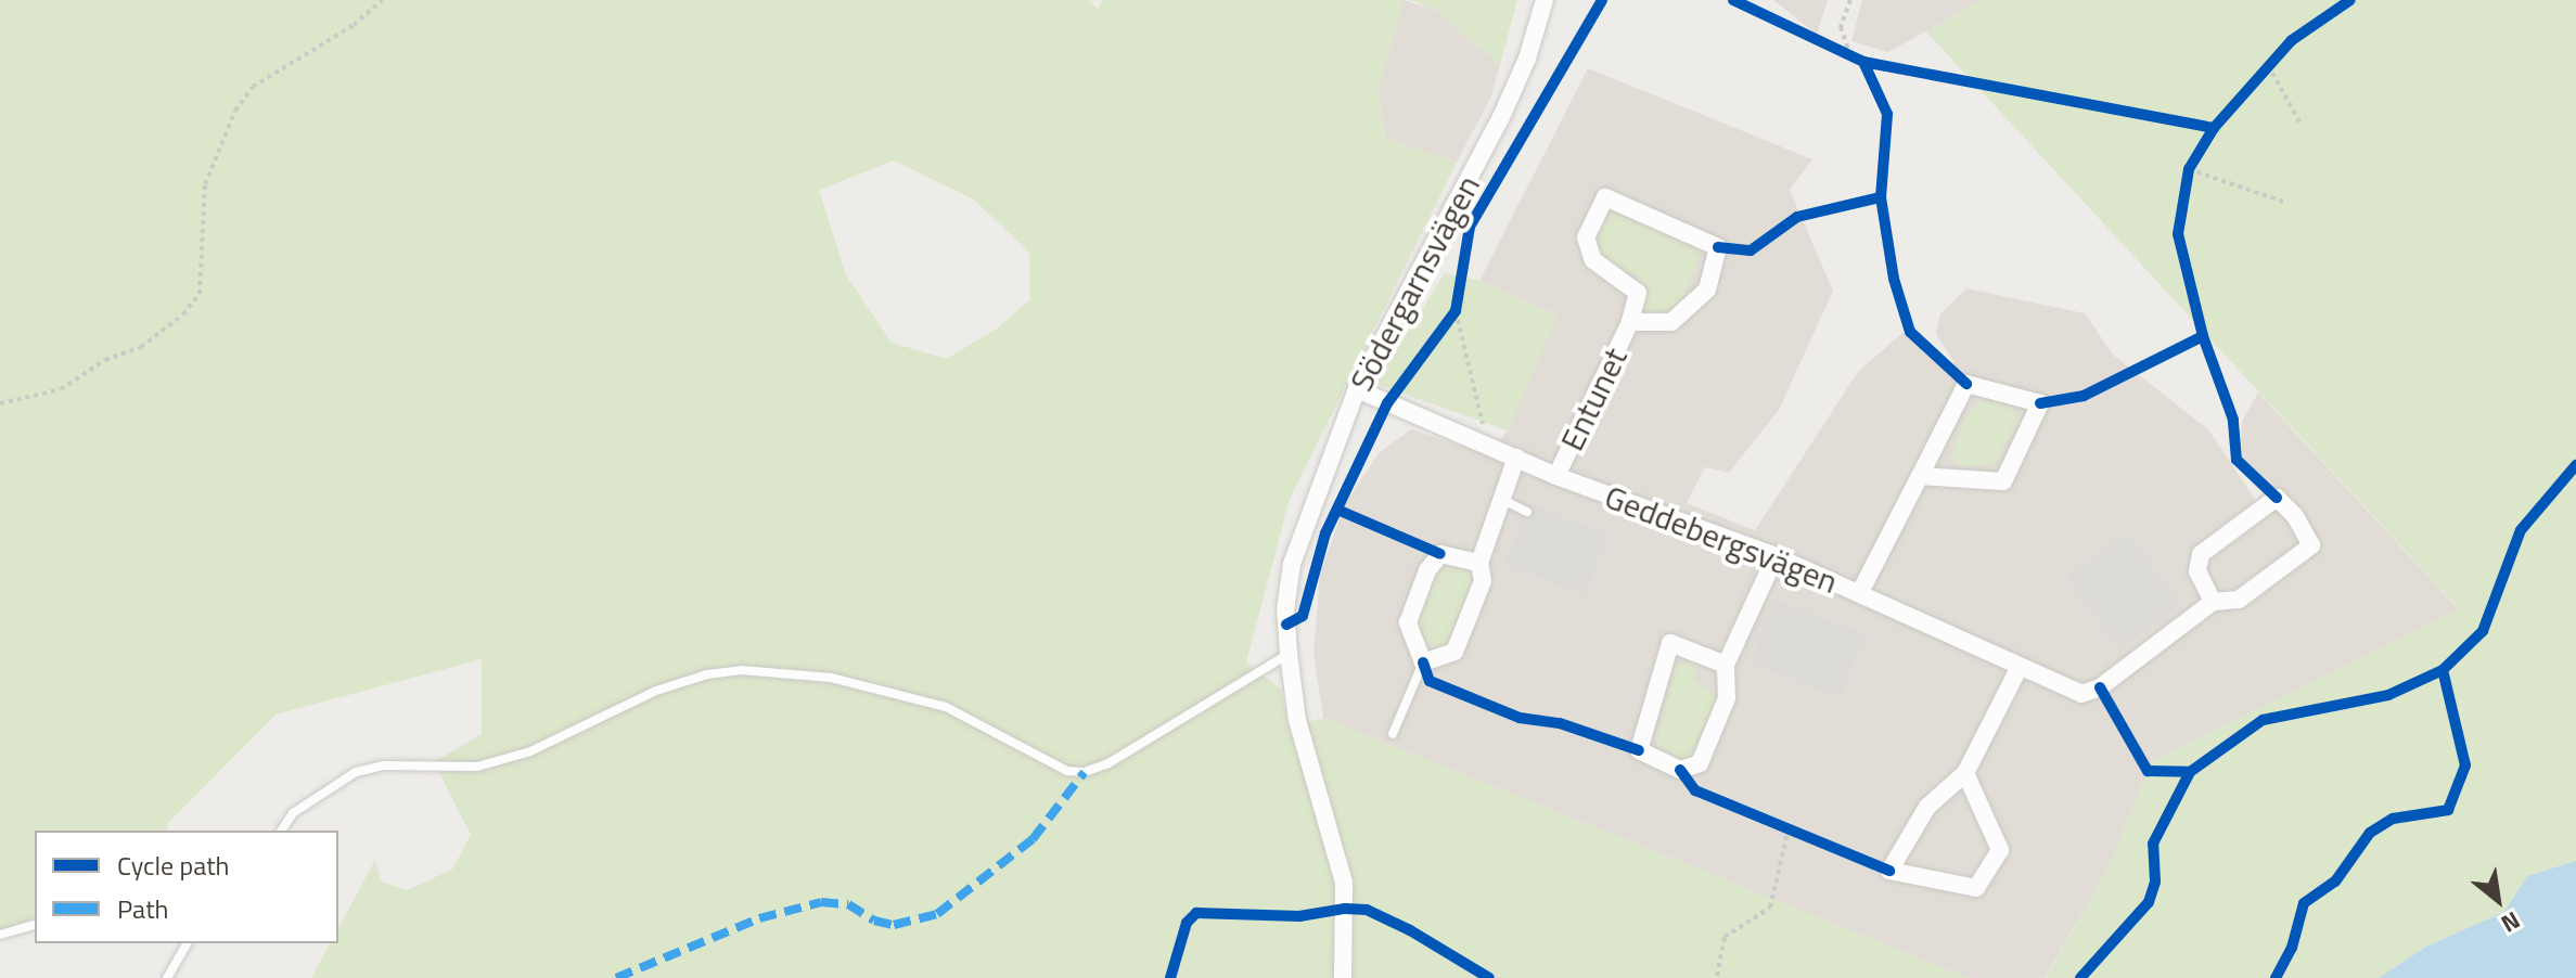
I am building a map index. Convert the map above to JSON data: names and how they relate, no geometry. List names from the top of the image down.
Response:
{
  "streets": {
    "street": ["Södergarnsvägen", "Entunet", "Geddebergsvägen"]
  },
  "crossings": [
    ["Södergarnsvägen", "Geddebergsvägen"],
    ["Entunet", "Geddebergsvägen"]
  ],
  "legend": ["Cycle path", "Path"],
  "north": "bottom right"
}
